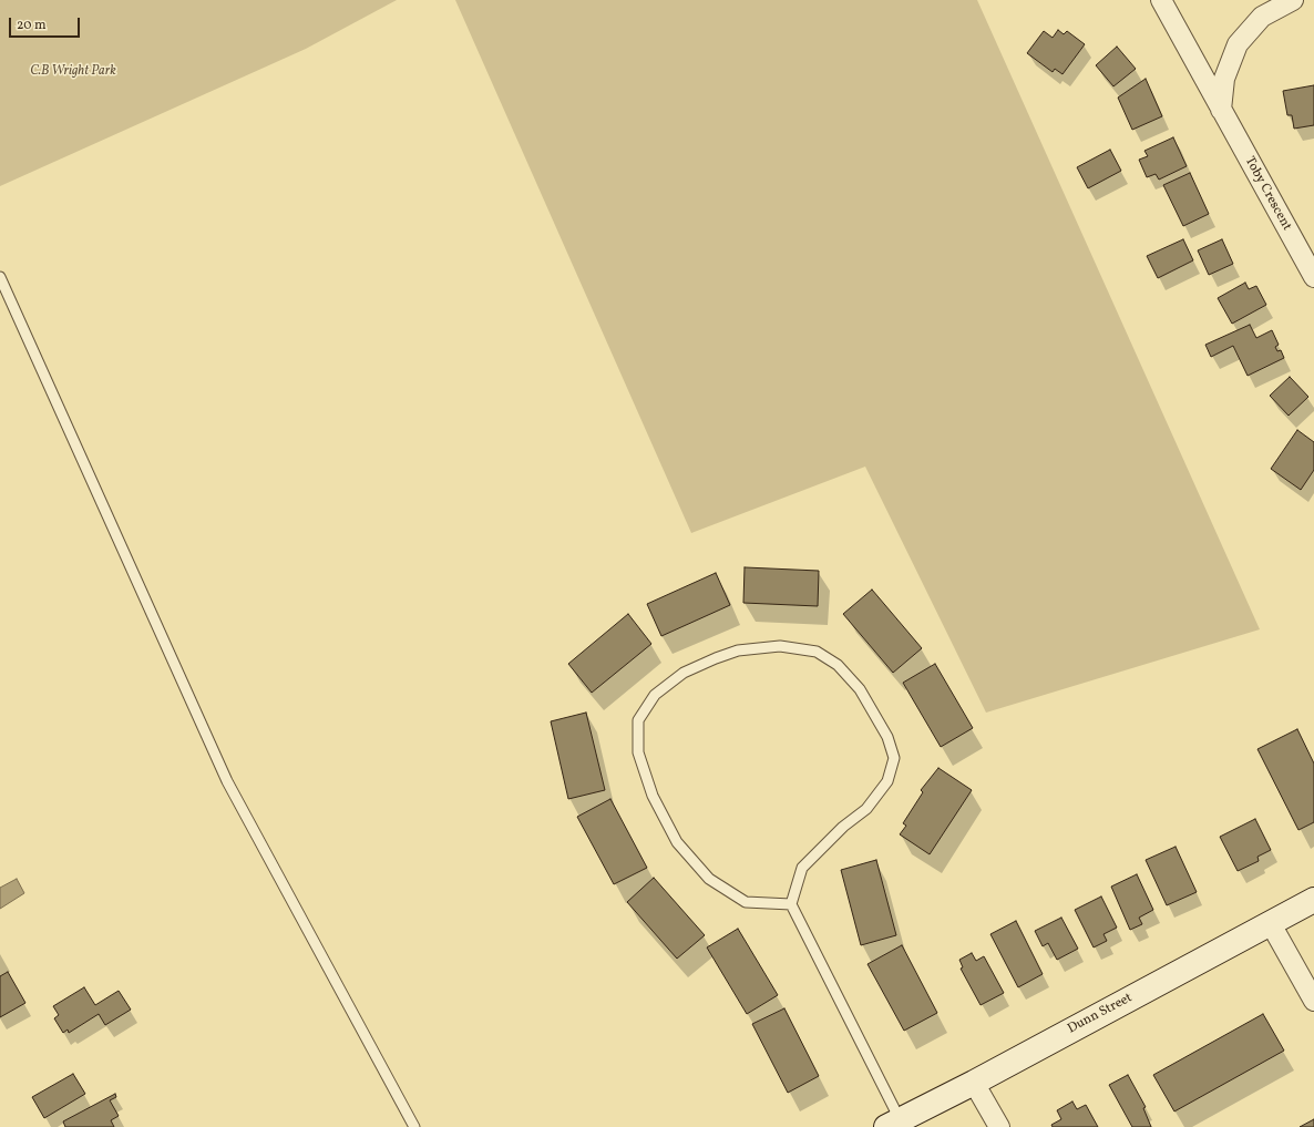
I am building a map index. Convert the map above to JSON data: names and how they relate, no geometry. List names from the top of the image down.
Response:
{
  "streets": {
    "street": ["Toby Crescent", "Dunn Street"]
  },
  "parks": ["C.B Wright Park"],
  "scale_bar": "20 m"
}
